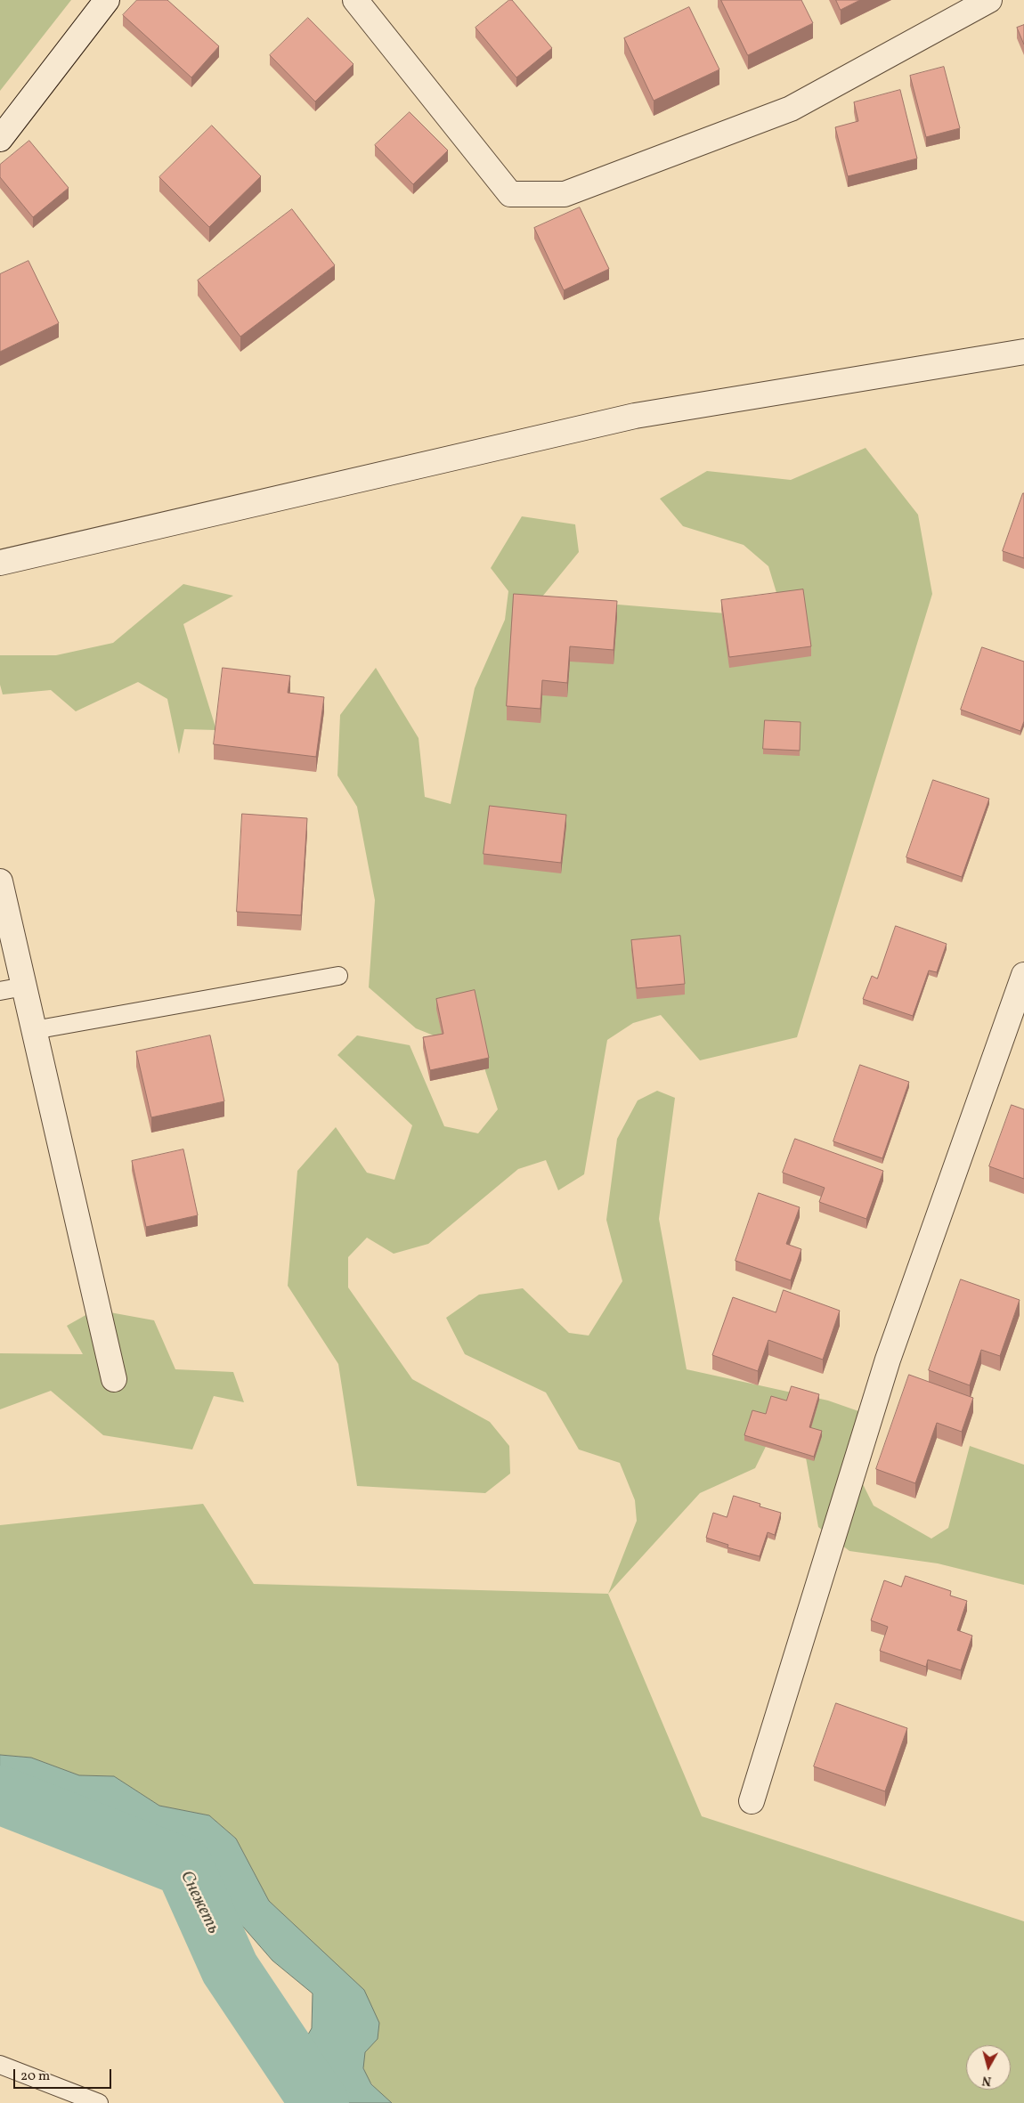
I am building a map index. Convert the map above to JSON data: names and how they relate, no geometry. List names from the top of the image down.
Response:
{
  "water": ["Снежеть"],
  "scale_bar": "20 m",
  "north": "bottom"
}
